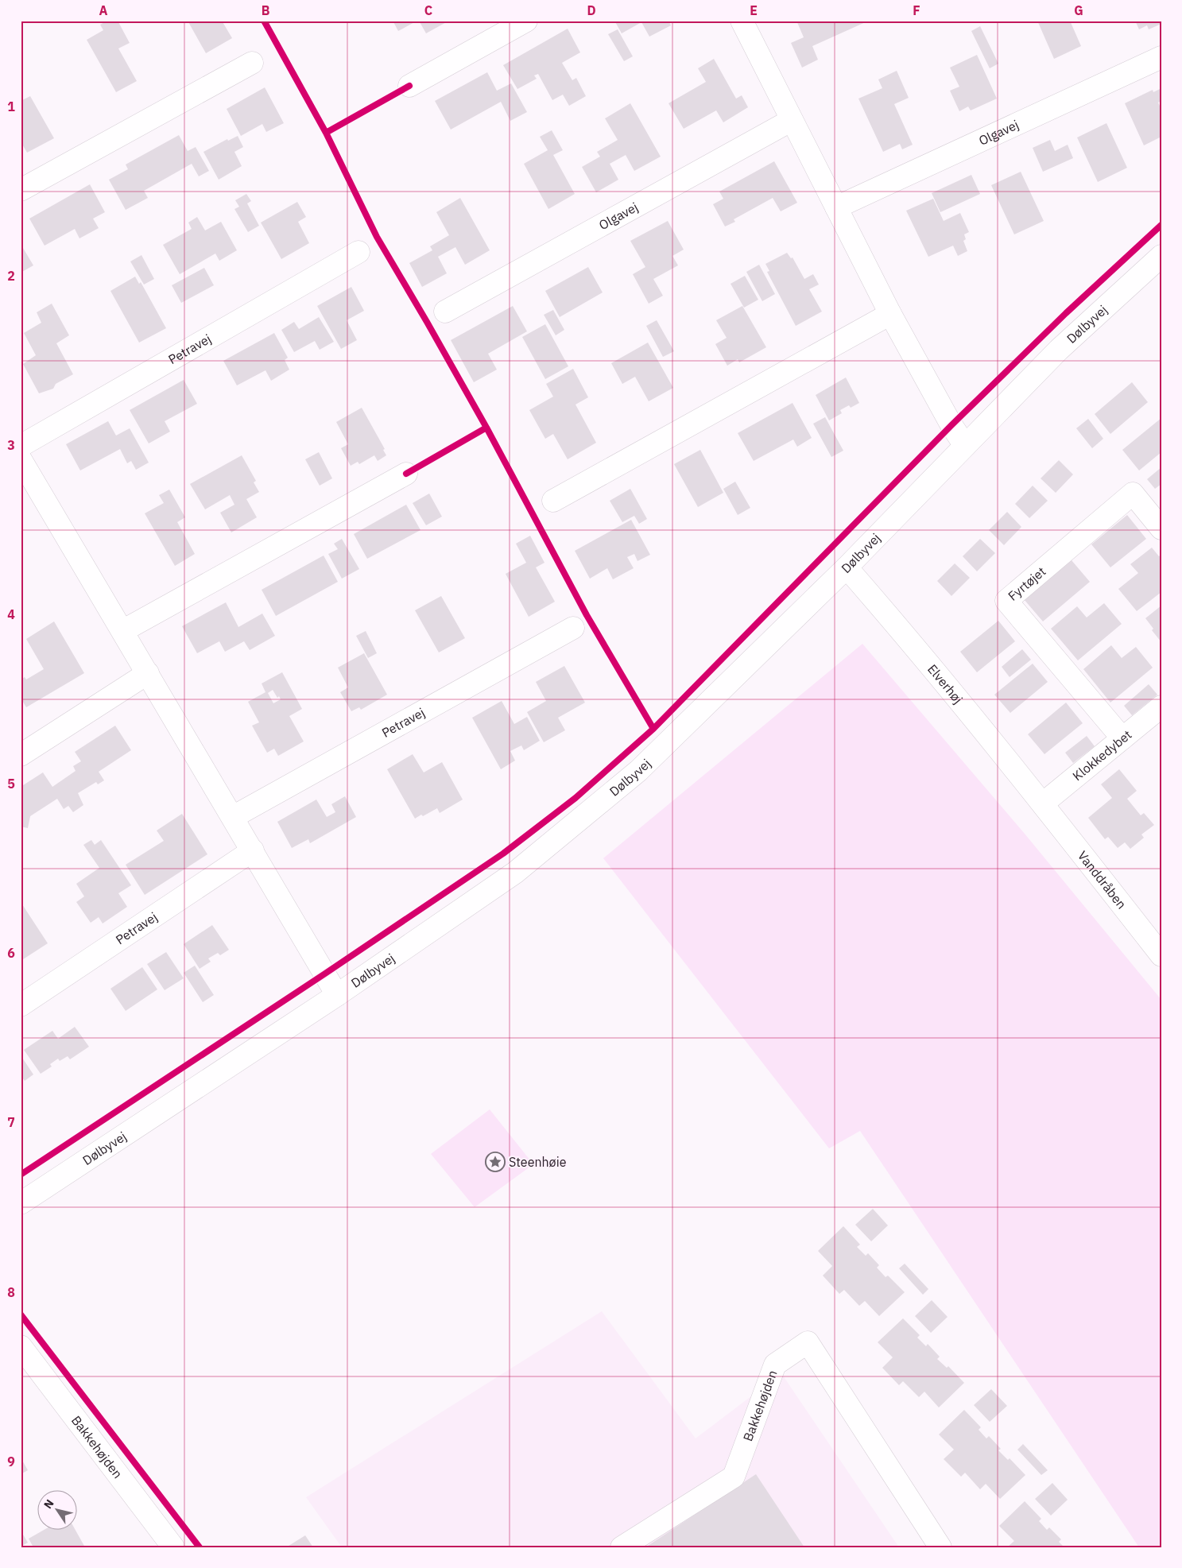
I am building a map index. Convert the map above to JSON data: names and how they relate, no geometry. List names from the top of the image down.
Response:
{
  "streets": {
    "street": [
      "Olgavej",
      "Dølbyvej",
      "Petravej",
      "Fyrtøjet",
      "Elverhøj",
      "Klokkedybet",
      "Vanddråben",
      "Bakkehøjden"
    ]
  },
  "crossings": [
    ["Dølbyvej", "Elverhøj"],
    ["Fyrtøjet", "Klokkedybet"],
    ["Elverhøj", "Klokkedybet"],
    ["Elverhøj", "Vanddråben"],
    ["Klokkedybet", "Vanddråben"]
  ],
  "places": {
    "place": ["Steenhøie"]
  },
  "north": "top left",
  "grid": {
    "columns": [
      "A",
      "B",
      "C",
      "D",
      "E",
      "F",
      "G"
    ],
    "rows": [
      "1",
      "2",
      "3",
      "4",
      "5",
      "6",
      "7",
      "8",
      "9"
    ]
  }
}
